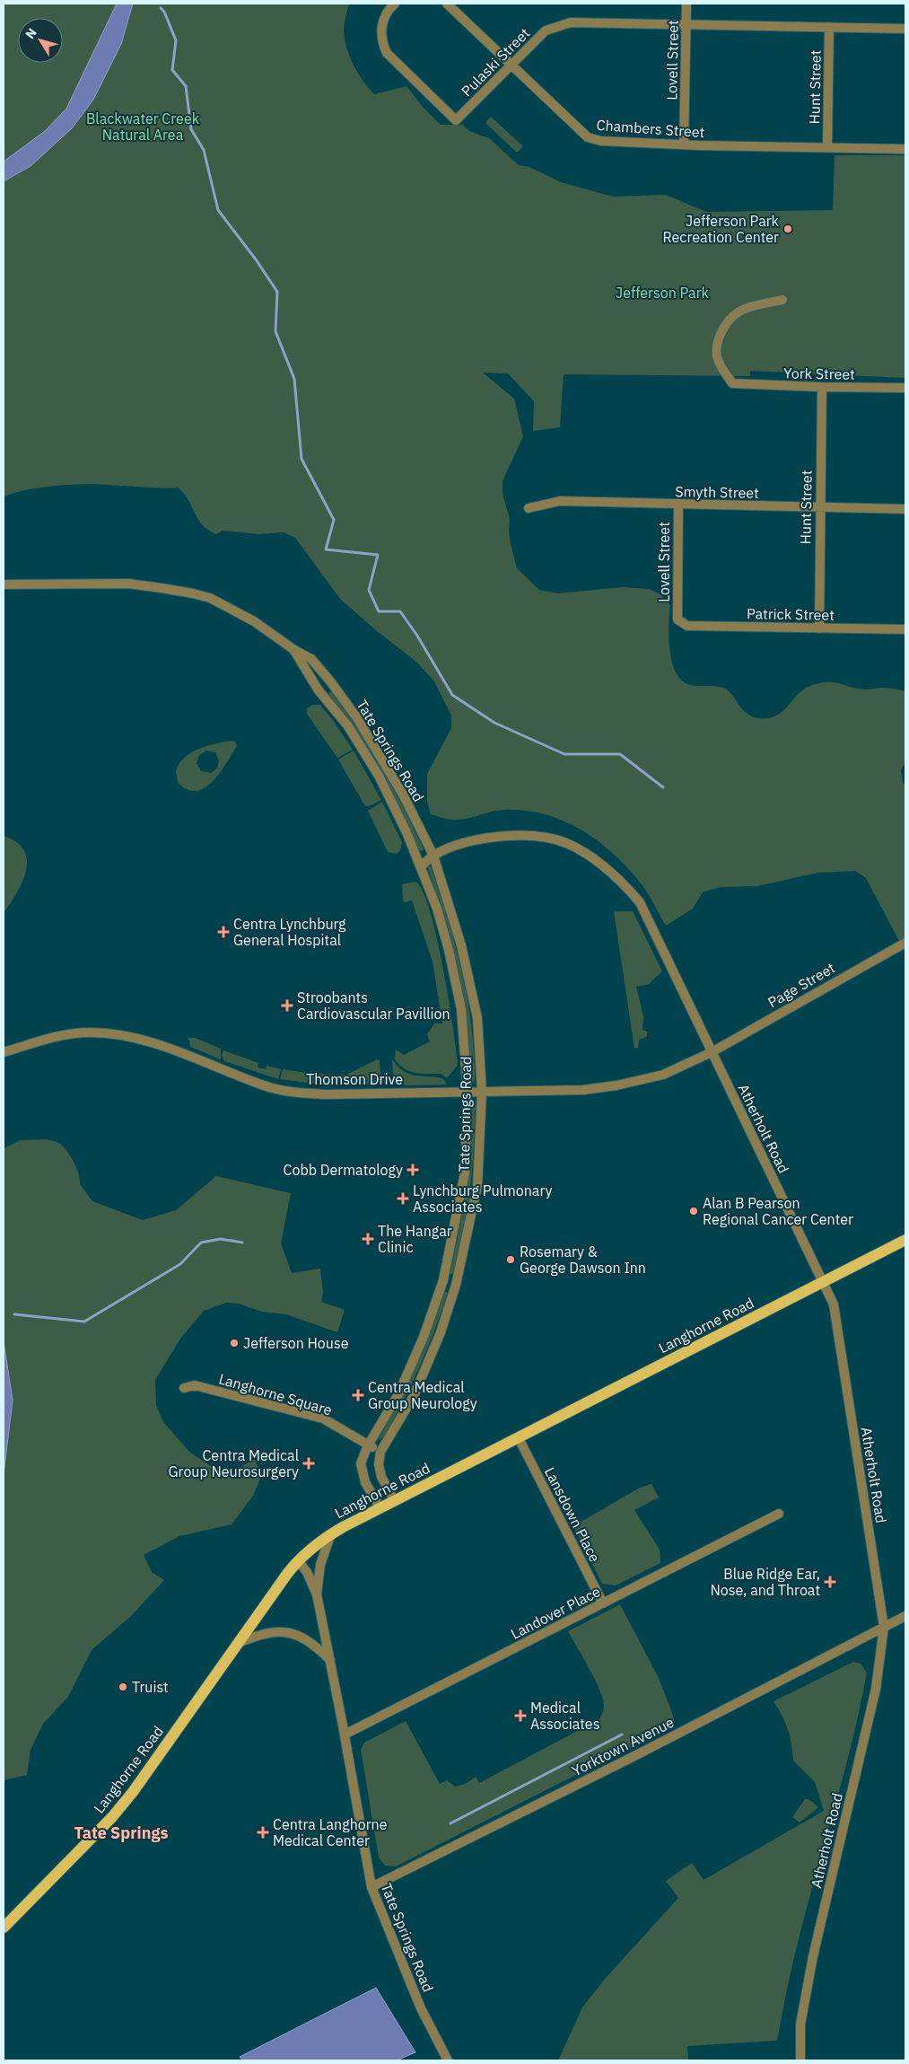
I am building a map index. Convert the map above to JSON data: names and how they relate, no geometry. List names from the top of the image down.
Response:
{
  "streets": {
    "main road": ["Langhorne Road"],
    "street": [
      "Lovell Street",
      "Pulaski Street",
      "Hunt Street",
      "Chambers Street",
      "York Street",
      "Smyth Street",
      "Patrick Street",
      "Tate Springs Road",
      "Page Street",
      "Thomson Drive",
      "Atherholt Road",
      "Langhorne Square",
      "Lansdown Place",
      "Landover Place",
      "Yorktown Avenue"
    ]
  },
  "crossings": [
    ["Lovell Street", "Pulaski Street"],
    ["Lovell Street", "Chambers Street"],
    ["Lovell Street", "Smyth Street"],
    ["Lovell Street", "Patrick Street"],
    ["Pulaski Street", "Hunt Street"],
    ["Pulaski Street", "Chambers Street"],
    ["Hunt Street", "Chambers Street"],
    ["Hunt Street", "York Street"],
    ["Hunt Street", "Smyth Street"],
    ["Hunt Street", "Patrick Street"],
    ["Tate Springs Road", "Thomson Drive"],
    ["Tate Springs Road", "Atherholt Road"],
    ["Tate Springs Road", "Langhorne Road"],
    ["Tate Springs Road", "Langhorne Square"],
    ["Tate Springs Road", "Landover Place"],
    ["Tate Springs Road", "Yorktown Avenue"],
    ["Page Street", "Thomson Drive"],
    ["Page Street", "Atherholt Road"],
    ["Thomson Drive", "Atherholt Road"],
    ["Atherholt Road", "Langhorne Road"],
    ["Atherholt Road", "Yorktown Avenue"],
    ["Langhorne Road", "Lansdown Place"],
    ["Lansdown Place", "Landover Place"]
  ],
  "districts": ["Tate Springs"],
  "parks": ["Blackwater Creek Natural Area", "Jefferson Park"],
  "places": {
    "other": [
      "Jefferson Park Recreation Center",
      "Alan B Pearson Regional Cancer Center",
      "Rosemary & George Dawson Inn",
      "Jefferson House",
      "Truist"
    ],
    "health": [
      "Centra Lynchburg General Hospital",
      "Stroobants Cardiovascular Pavillion",
      "Cobb Dermatology",
      "Lynchburg Pulmonary Associates",
      "The Hangar Clinic",
      "Centra Medical Group Neurology",
      "Centra Medical Group Neurosurgery",
      "Blue Ridge Ear, Nose, and Throat",
      "Medical Associates",
      "Centra Langhorne Medical Center"
    ]
  },
  "north": "top left"
}
